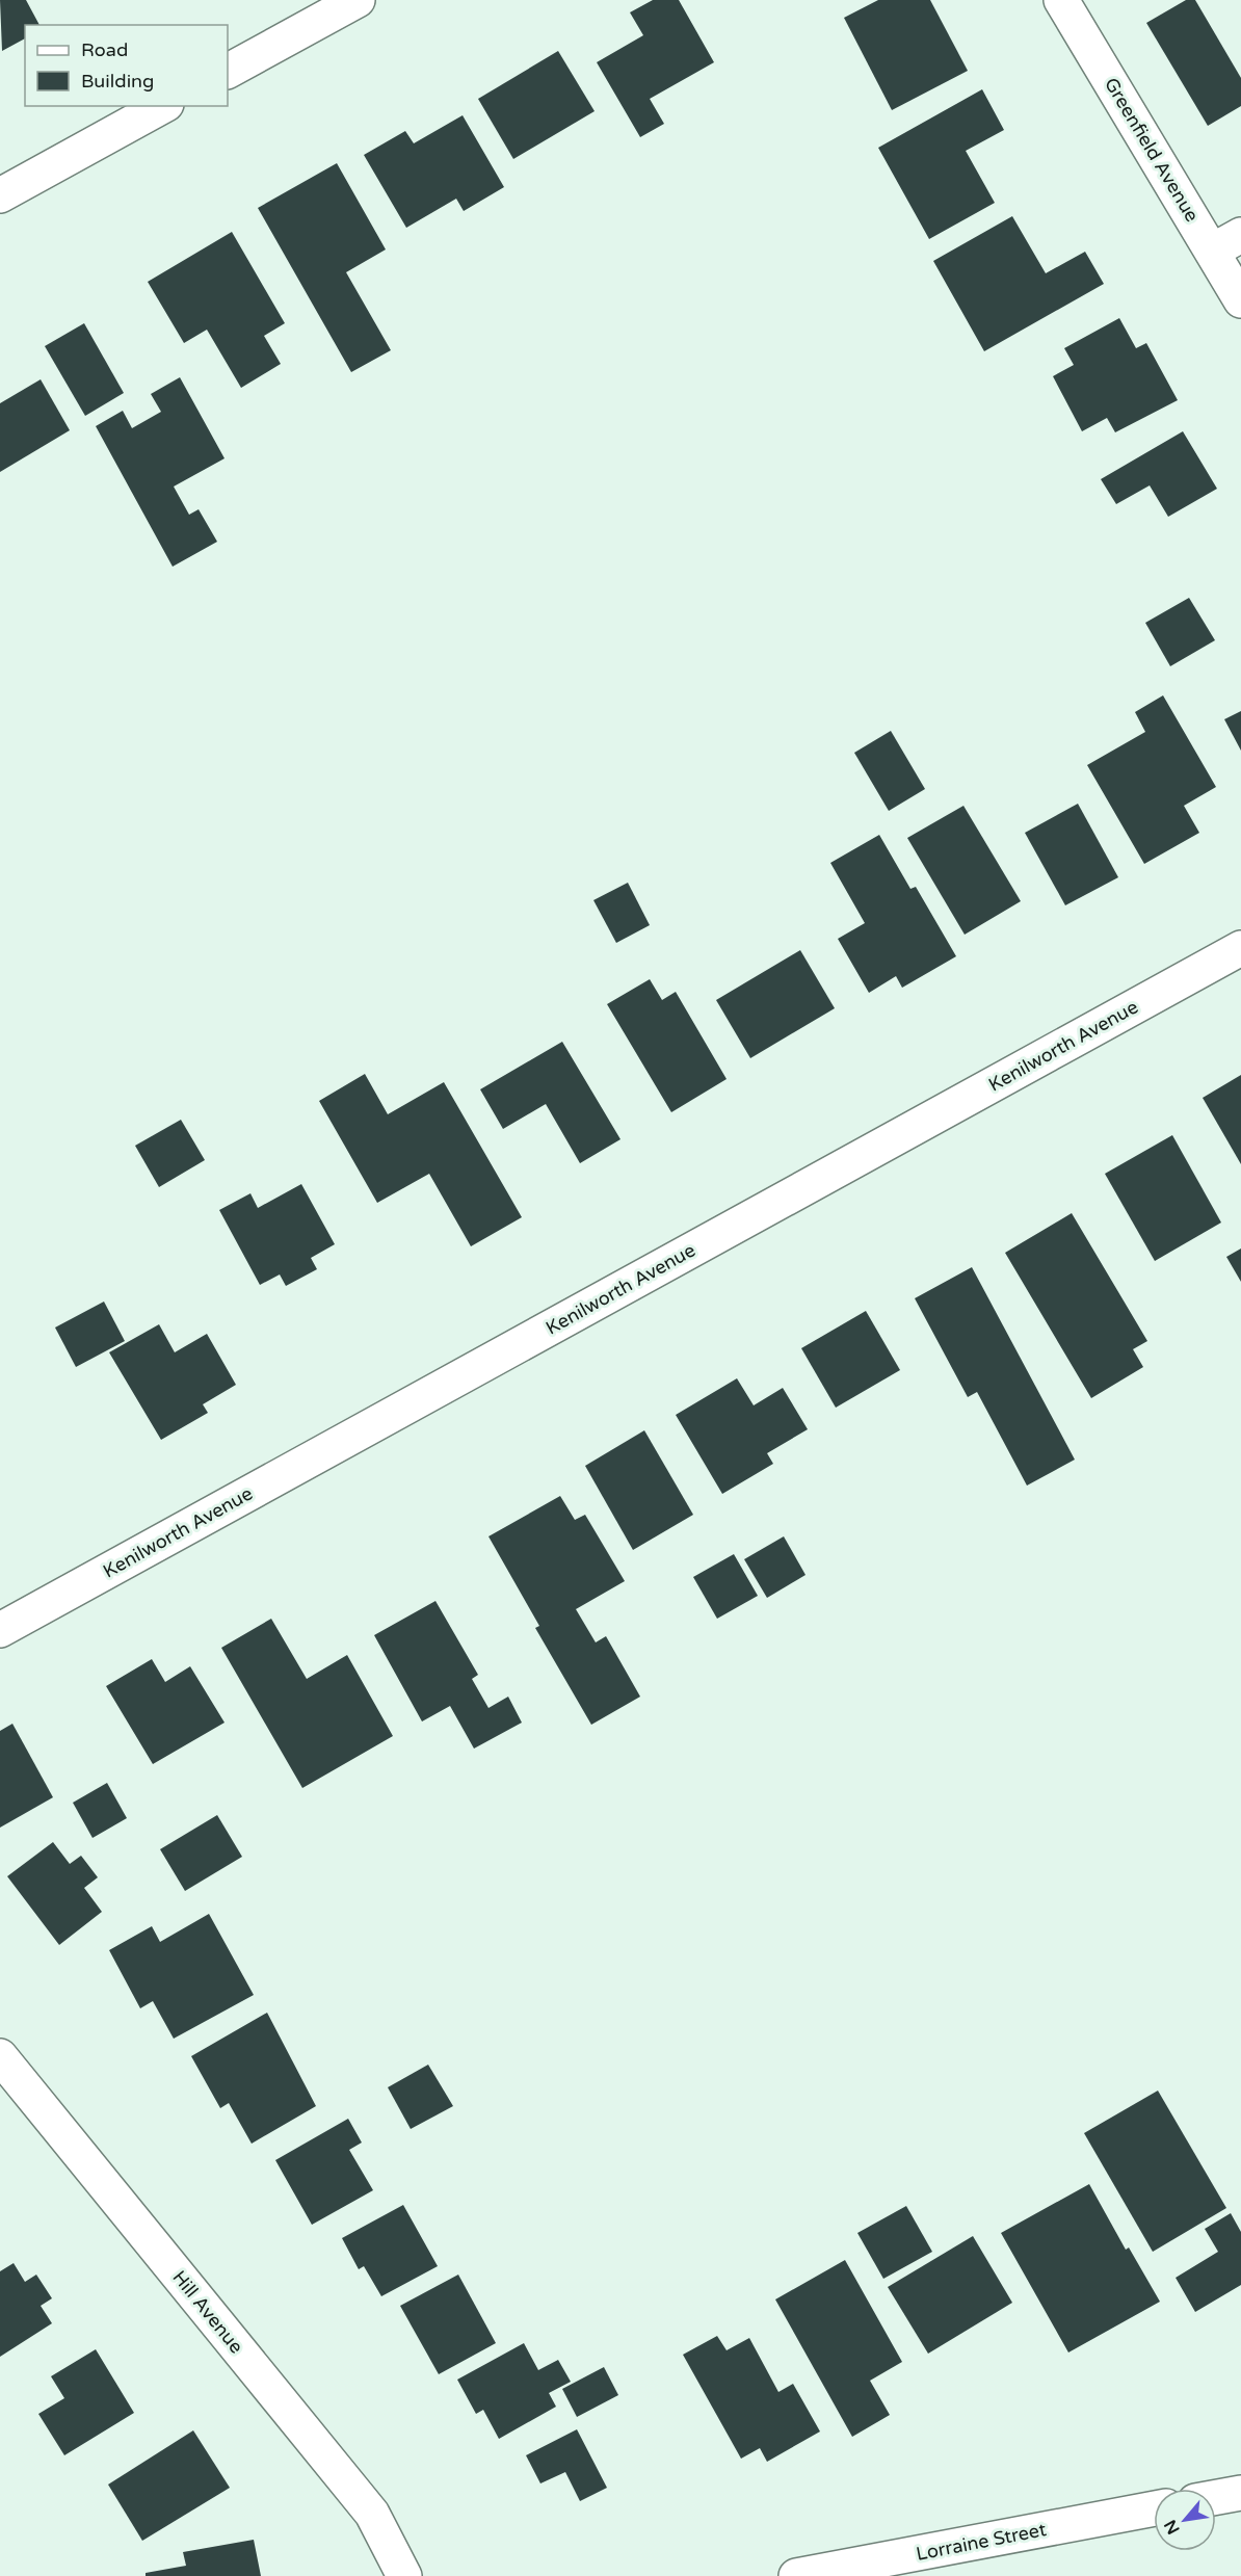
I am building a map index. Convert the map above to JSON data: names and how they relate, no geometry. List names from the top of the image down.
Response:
{
  "streets": {
    "street": [
      "Greenfield Avenue",
      "Kenilworth Avenue",
      "Hill Avenue",
      "Lorraine Street"
    ]
  },
  "legend": ["Road", "Building"],
  "north": "bottom left"
}
